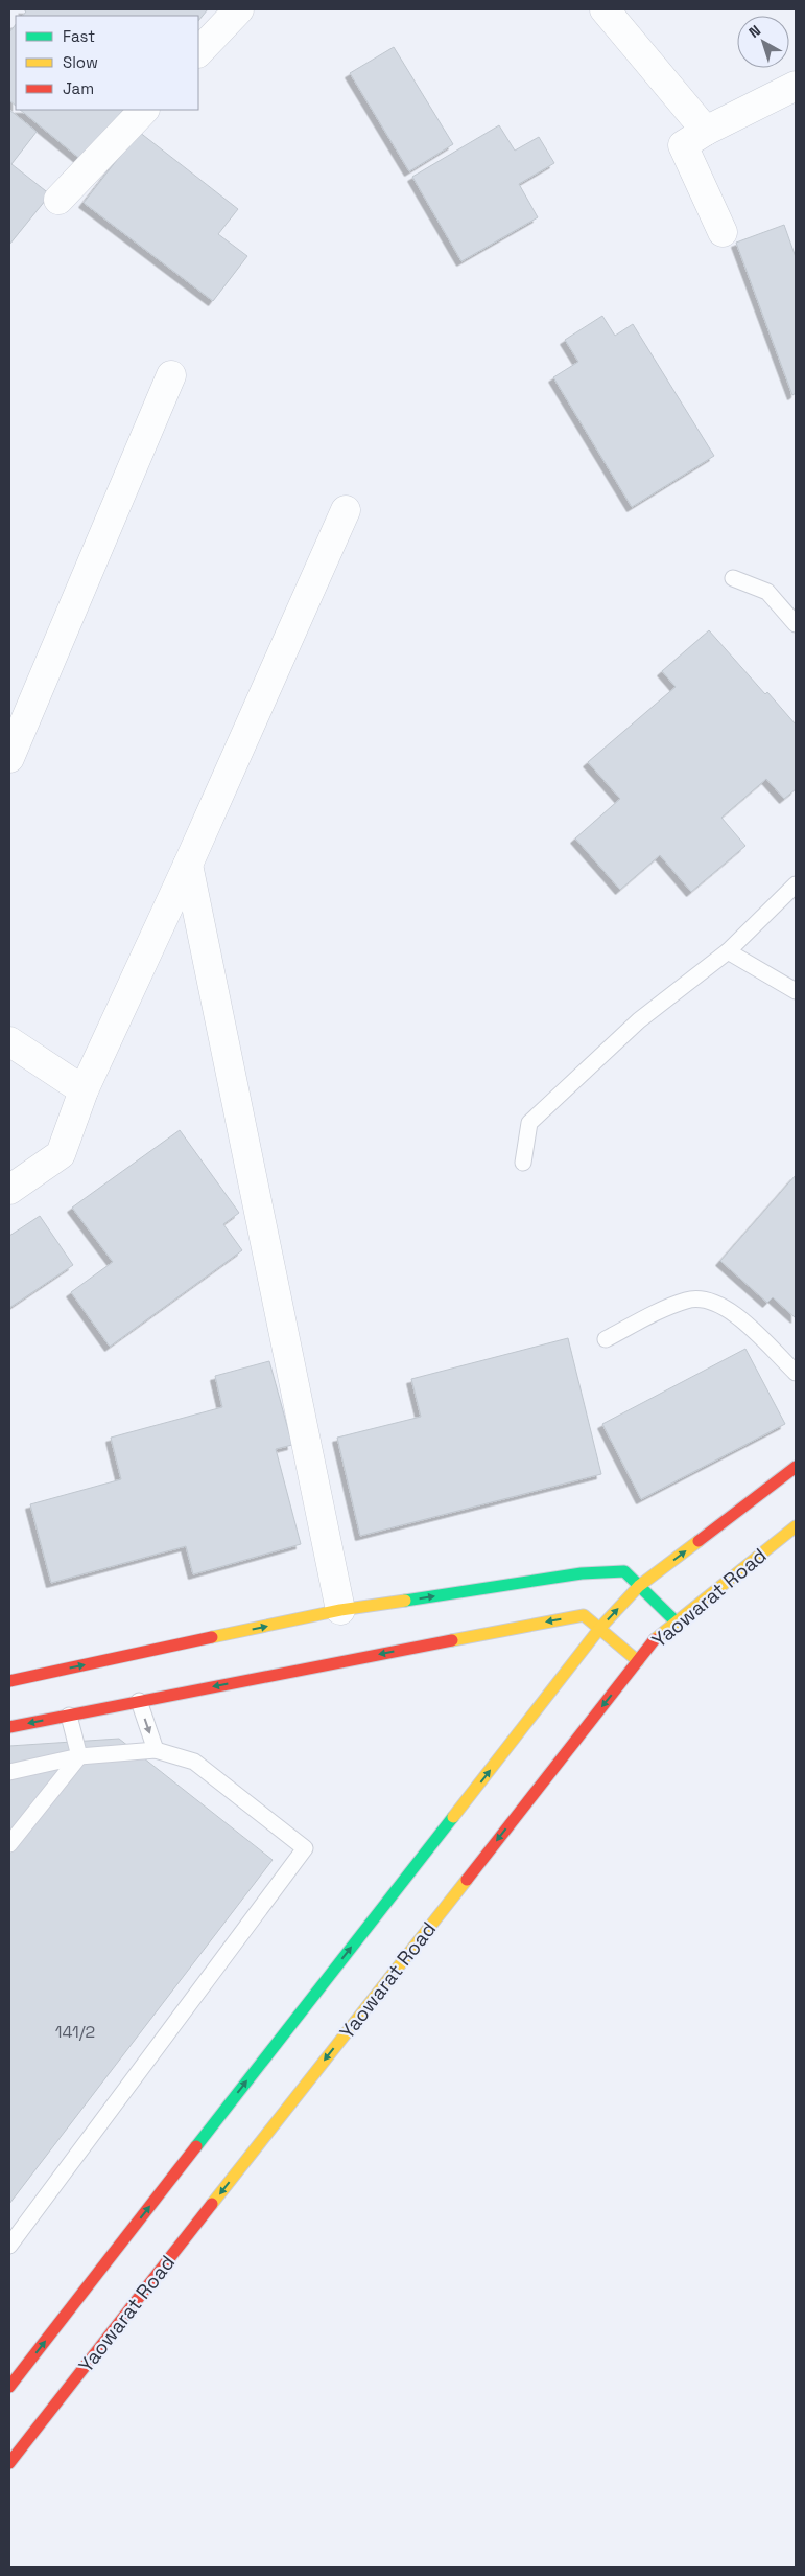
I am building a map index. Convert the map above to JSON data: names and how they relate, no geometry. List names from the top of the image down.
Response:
{
  "streets": {
    "main road": ["Yaowarat Road"]
  },
  "house_numbers": ["141/2"],
  "legend": ["Fast", "Slow", "Jam"],
  "north": "top left"
}
